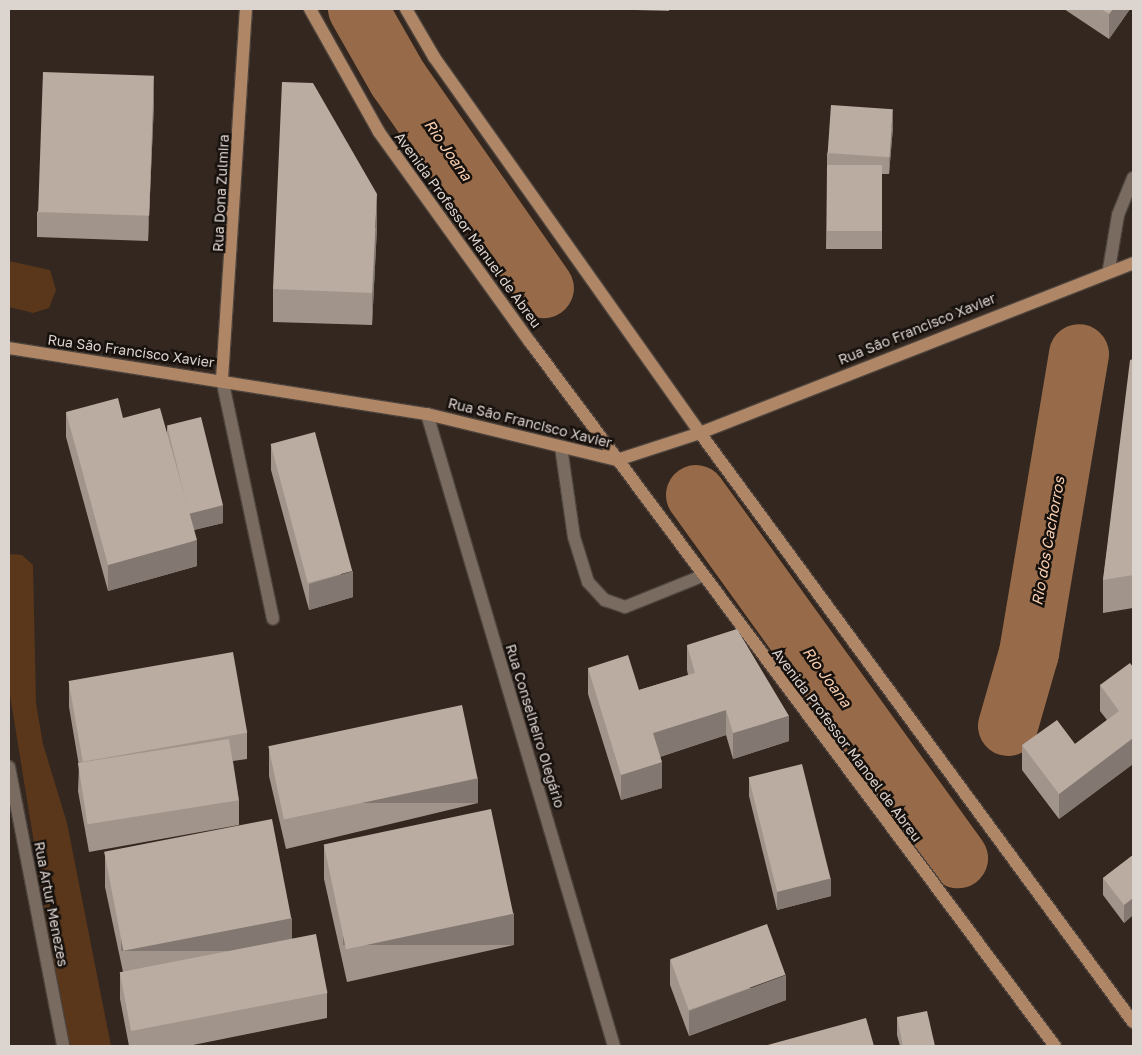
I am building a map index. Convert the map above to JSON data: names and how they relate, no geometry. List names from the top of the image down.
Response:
{
  "streets": {
    "main road": [
      "Rua Dona Zulmira",
      "Avenida Professor Manuel de Abreu",
      "Rua São Francisco Xavier",
      "Avenida Professor Manoel de Abreu"
    ],
    "street": ["Rua Conselheiro Olegário", "Rua Artur Menezes"]
  },
  "crossings": [
    ["Rua Dona Zulmira", "Rua São Francisco Xavier"],
    ["Avenida Professor Manuel de Abreu", "Rua São Francisco Xavier"],
    ["Avenida Professor Manuel de Abreu", "Avenida Professor Manoel de Abreu"],
    ["Rua São Francisco Xavier", "Rua Conselheiro Olegário"],
    ["Rua São Francisco Xavier", "Avenida Professor Manoel de Abreu"]
  ],
  "water": ["Rio Joana", "Rio dos Cachorros"]
}
